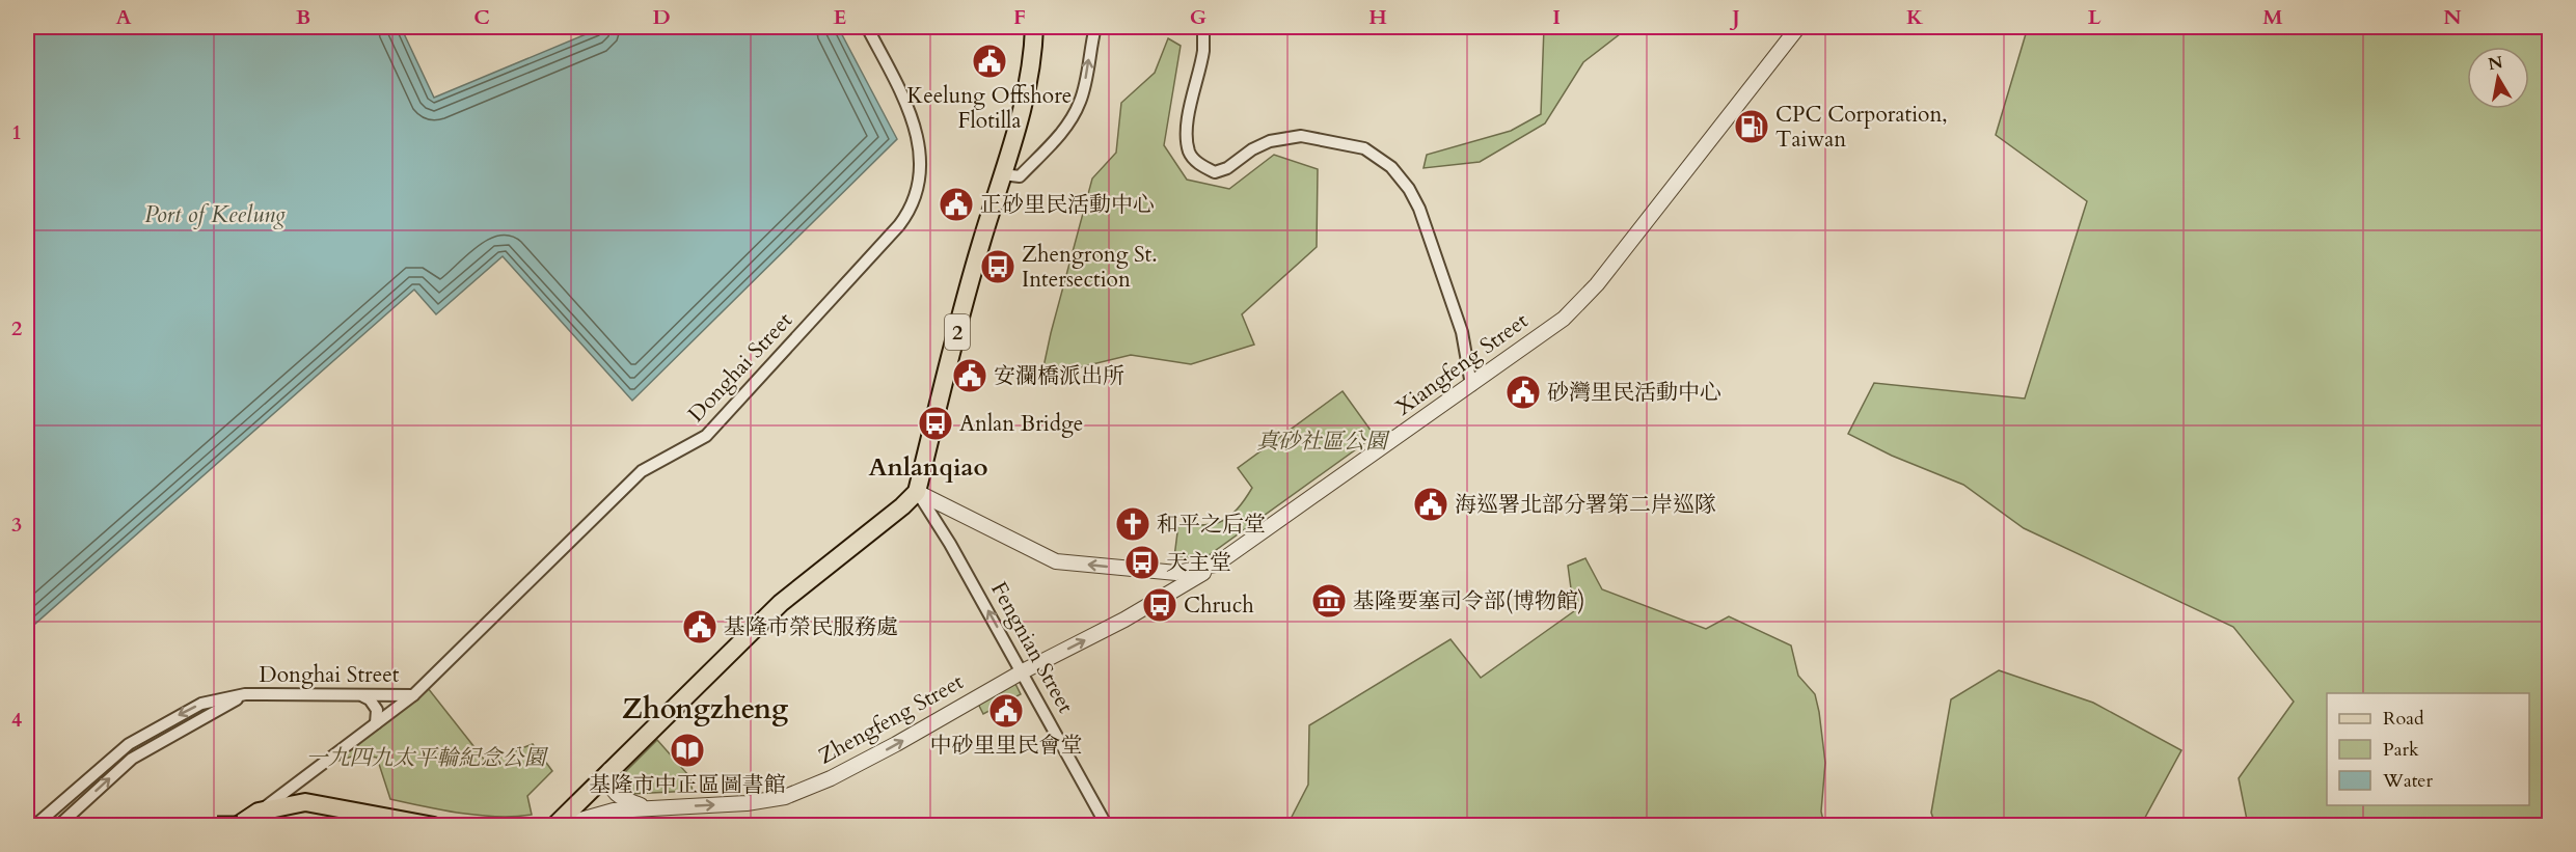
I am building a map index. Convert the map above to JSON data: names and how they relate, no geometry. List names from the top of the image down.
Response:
{
  "streets": {
    "main road": ["2"],
    "street": [
      "Xiangfeng Street",
      "Donghai Street",
      "Fengnian Street",
      "Zhengfeng Street"
    ]
  },
  "crossings": [
    ["2", "Xiangfeng Street"],
    ["2", "Fengnian Street"],
    ["Xiangfeng Street", "Fengnian Street"],
    ["Xiangfeng Street", "Zhengfeng Street"],
    ["Fengnian Street", "Zhengfeng Street"]
  ],
  "one_way": ["Fengnian Street", "Zhengfeng Street"],
  "districts": ["Anlanqiao", "Zhongzheng"],
  "water": ["Port of Keelung"],
  "parks": ["真砂社區公園", "一九四九太平輪紀念公園"],
  "places": {
    "public building": [
      "Keelung Offshore Flotilla",
      "正砂里民活動中心",
      "安瀾橋派出所",
      "砂灣里民活動中心",
      "海巡署北部分署第二岸巡隊",
      "基隆市榮民服務處",
      "中砂里里民會堂"
    ],
    "fuel station": ["CPC Corporation, Taiwan"],
    "bus stop": [
      "Zhengrong St. Intersection",
      "Anlan Bridge",
      "天主堂",
      "Chruch"
    ],
    "church": ["和平之后堂"],
    "museum": ["基隆要塞司令部(博物館)"],
    "library": ["基隆市中正區圖書館"]
  },
  "legend": ["Road", "Park", "Water"],
  "north": "top",
  "grid": {
    "columns": [
      "A",
      "B",
      "C",
      "D",
      "E",
      "F",
      "G",
      "H",
      "I",
      "J",
      "K",
      "L",
      "M",
      "N"
    ],
    "rows": [
      "1",
      "2",
      "3",
      "4"
    ]
  }
}
